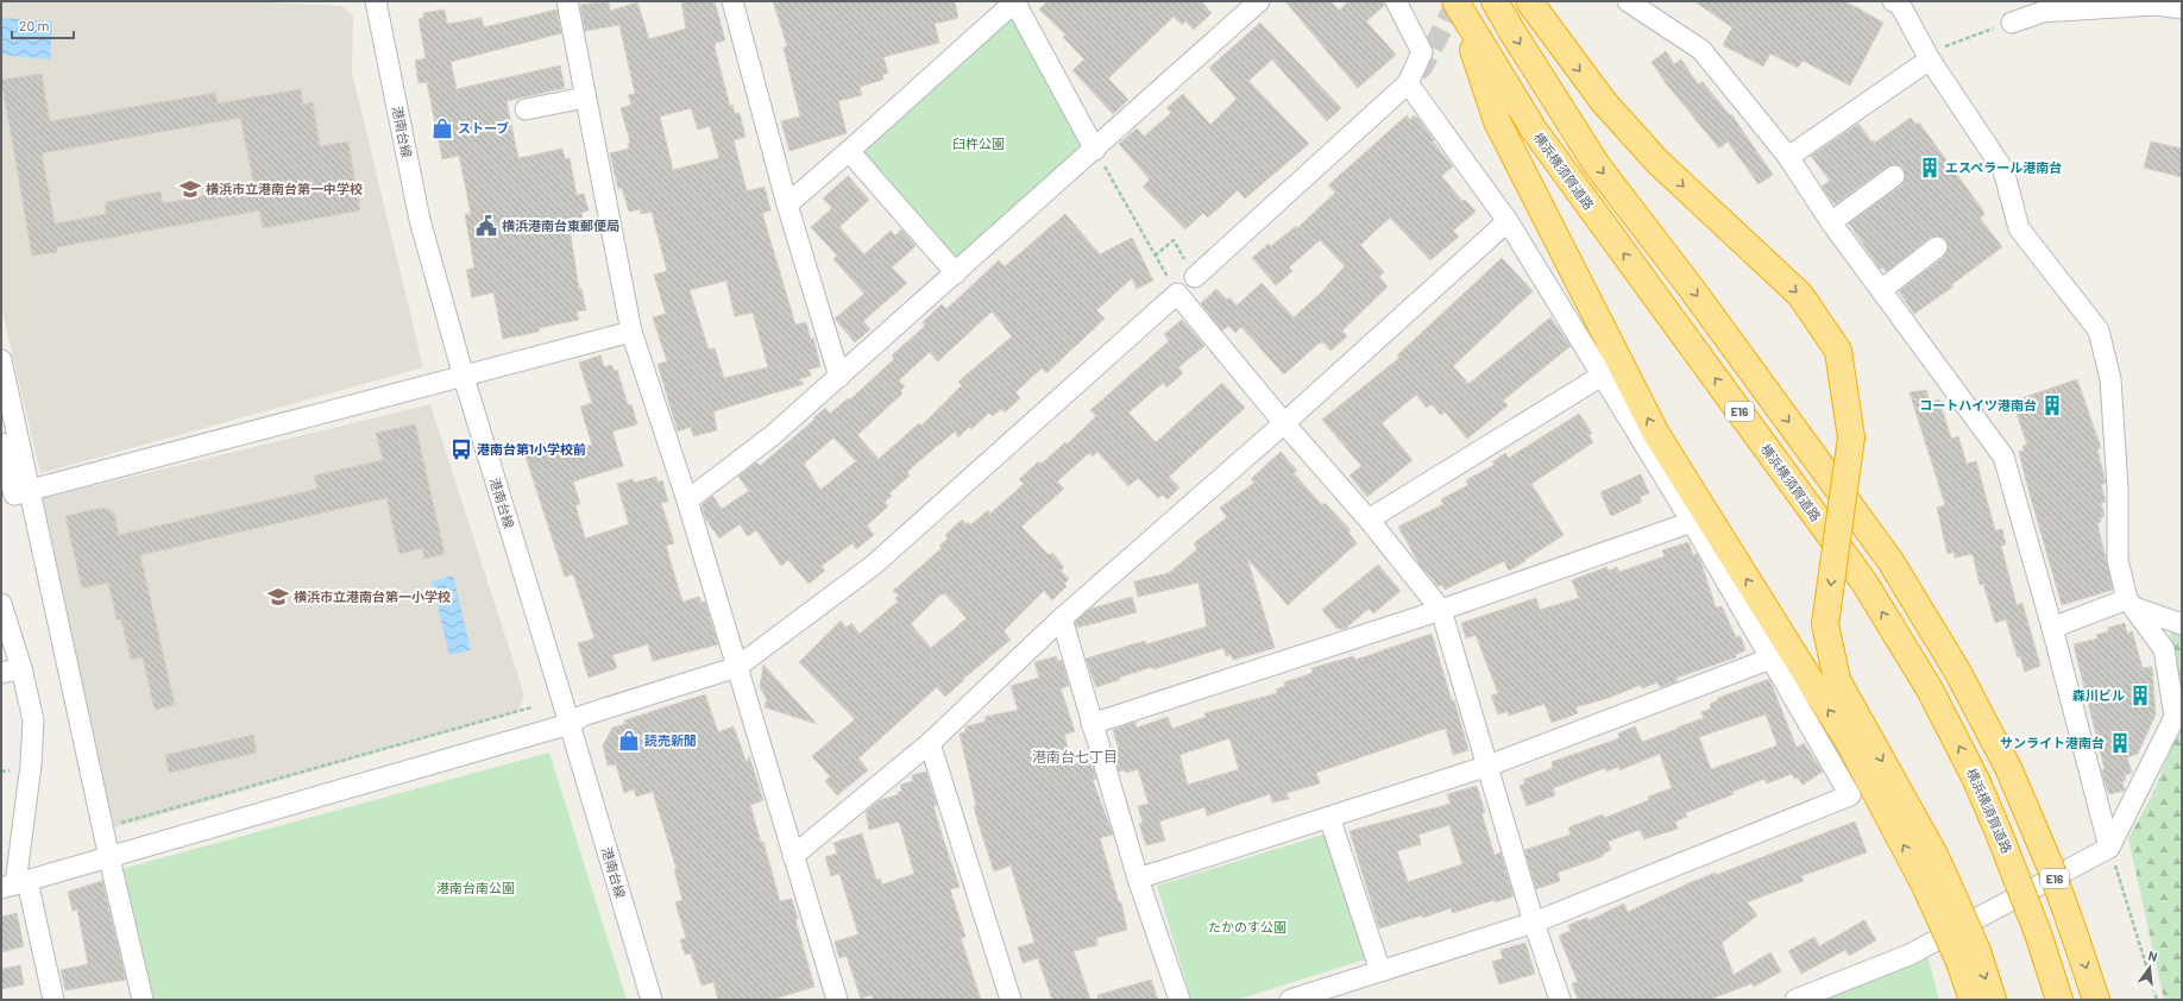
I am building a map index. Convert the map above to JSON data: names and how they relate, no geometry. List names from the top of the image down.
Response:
{
  "streets": {
    "highway": ["横浜横須賀道路", "E16"],
    "street": ["港南台線"]
  },
  "districts": ["港南台七丁目"],
  "parks": ["臼杵公園", "港南台南公園", "たかのす公園"],
  "places": {
    "shop": ["ストーブ", "読売新聞"],
    "building": [
      "エスペラール港南台",
      "コートハイツ港南台",
      "森川ビル",
      "サンライト港南台"
    ],
    "school or university": ["横浜市立港南台第一中学校", "横浜市立港南台第一小学校"],
    "public building": ["横浜港南台東郵便局"],
    "bus stop": ["港南台第1小学校前"]
  },
  "scale_bar": "20 m",
  "north": "top"
}
